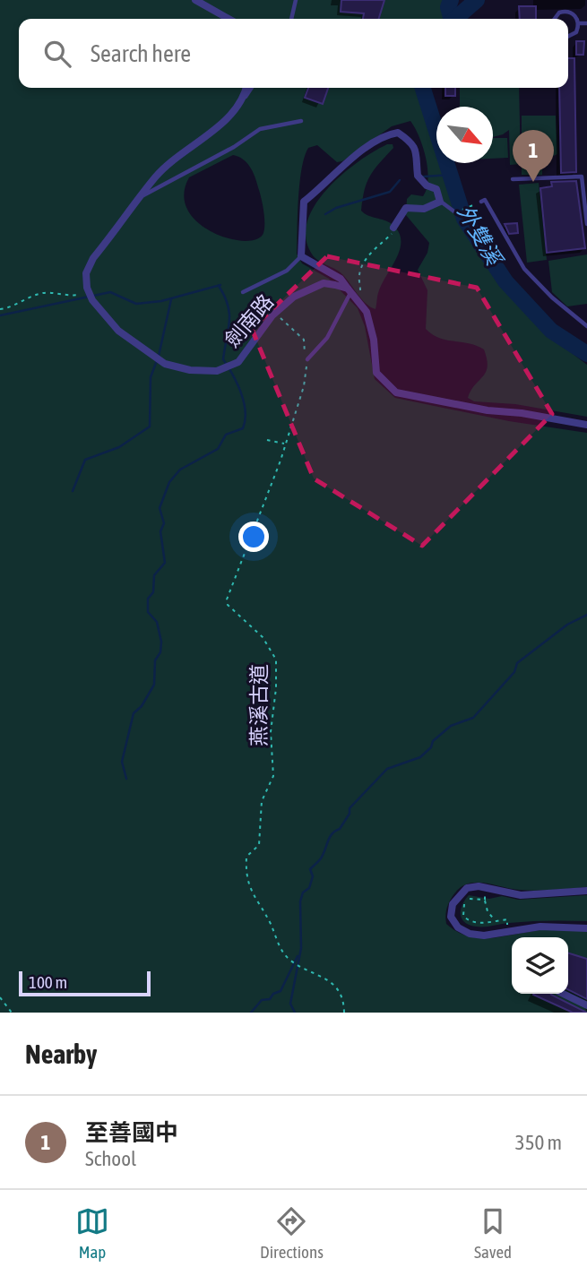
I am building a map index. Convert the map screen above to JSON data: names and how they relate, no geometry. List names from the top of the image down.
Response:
{
  "streets": {
    "street": ["劍南路"],
    "path": ["燕溪古道"]
  },
  "water": ["外雙溪"],
  "scale_bar": "100 m",
  "north": "bottom right",
  "page": {
    "search": "Search here",
    "pins": "1",
    "scale": "100 m",
    "heading": "Nearby",
    "list": [
      {
        "mark": "1",
        "name": "至善國中",
        "note": "School",
        "value": "350 m"
      }
    ],
    "nav": ["Map", "Directions", "Saved"]
  }
}
